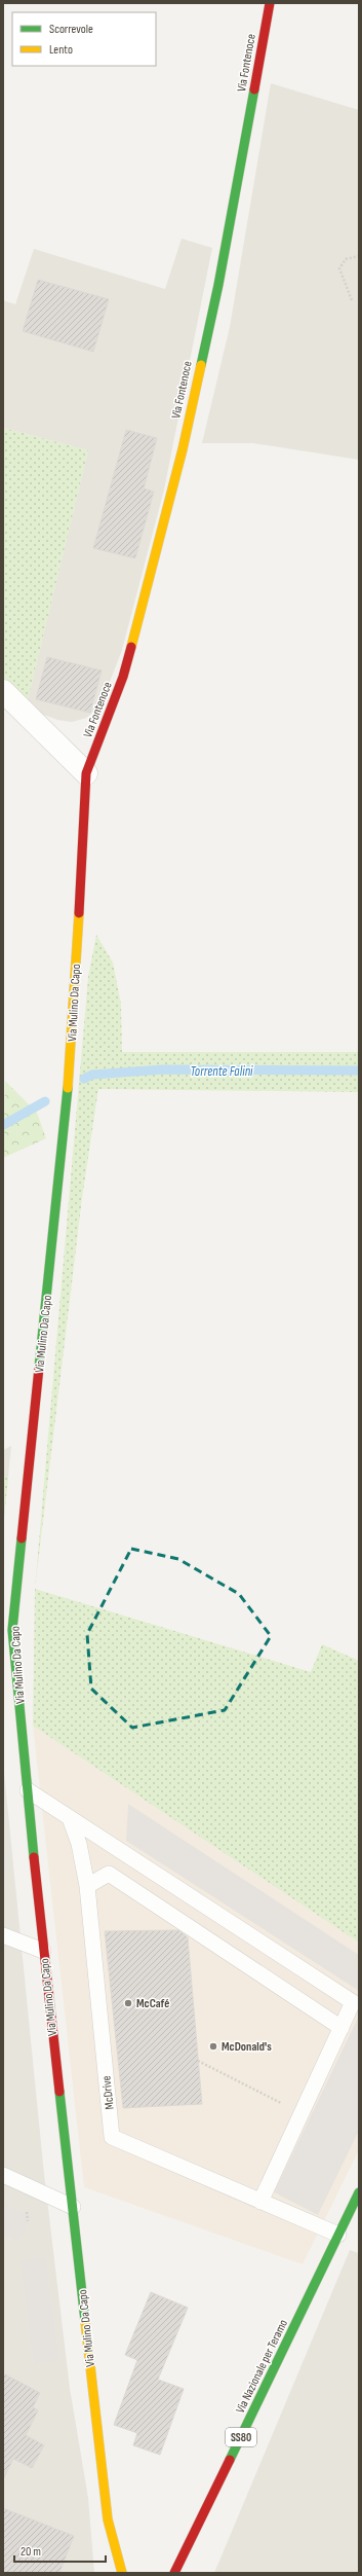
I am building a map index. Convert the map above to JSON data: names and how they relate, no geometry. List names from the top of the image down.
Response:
{
  "streets": {
    "street": [
      "Via Fontenoce",
      "Via Mulino Da Capo",
      "Via Nazionale per Teramo",
      "SS80"
    ],
    "lane": ["McDrive"]
  },
  "crossings": [
    ["Via Fontenoce", "Via Mulino Da Capo"]
  ],
  "water": ["Torrente Falini"],
  "places": ["McCafé", "McDonald's"],
  "legend": ["Scorrevole", "Lento"],
  "scale_bar": "20 m"
}
